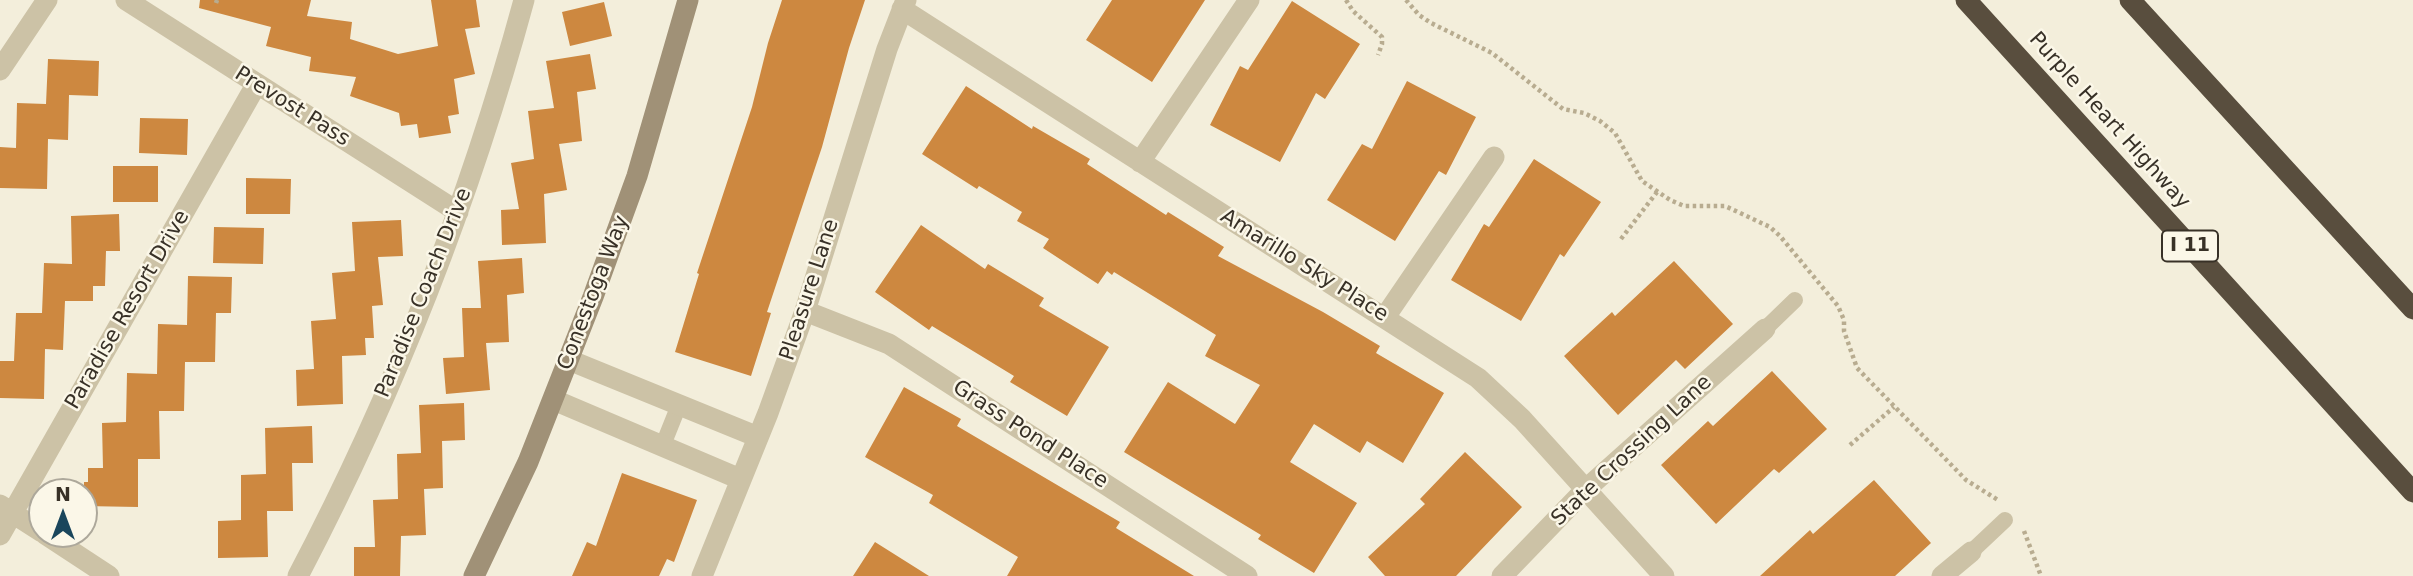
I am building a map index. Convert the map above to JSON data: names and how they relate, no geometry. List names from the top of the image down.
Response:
{
  "streets": {
    "highway": ["Purple Heart Highway", "I 11"],
    "street": [
      "Prevost Pass",
      "Amarillo Sky Place",
      "Pleasure Lane",
      "Paradise Coach Drive",
      "Conestoga Way",
      "Paradise Resort Drive",
      "Grass Pond Place",
      "State Crossing Lane"
    ]
  },
  "crossings": [
    ["Prevost Pass", "Paradise Coach Drive"],
    ["Prevost Pass", "Paradise Resort Drive"],
    ["Amarillo Sky Place", "Pleasure Lane"],
    ["Amarillo Sky Place", "State Crossing Lane"],
    ["Pleasure Lane", "Grass Pond Place"]
  ],
  "north": "top"
}
